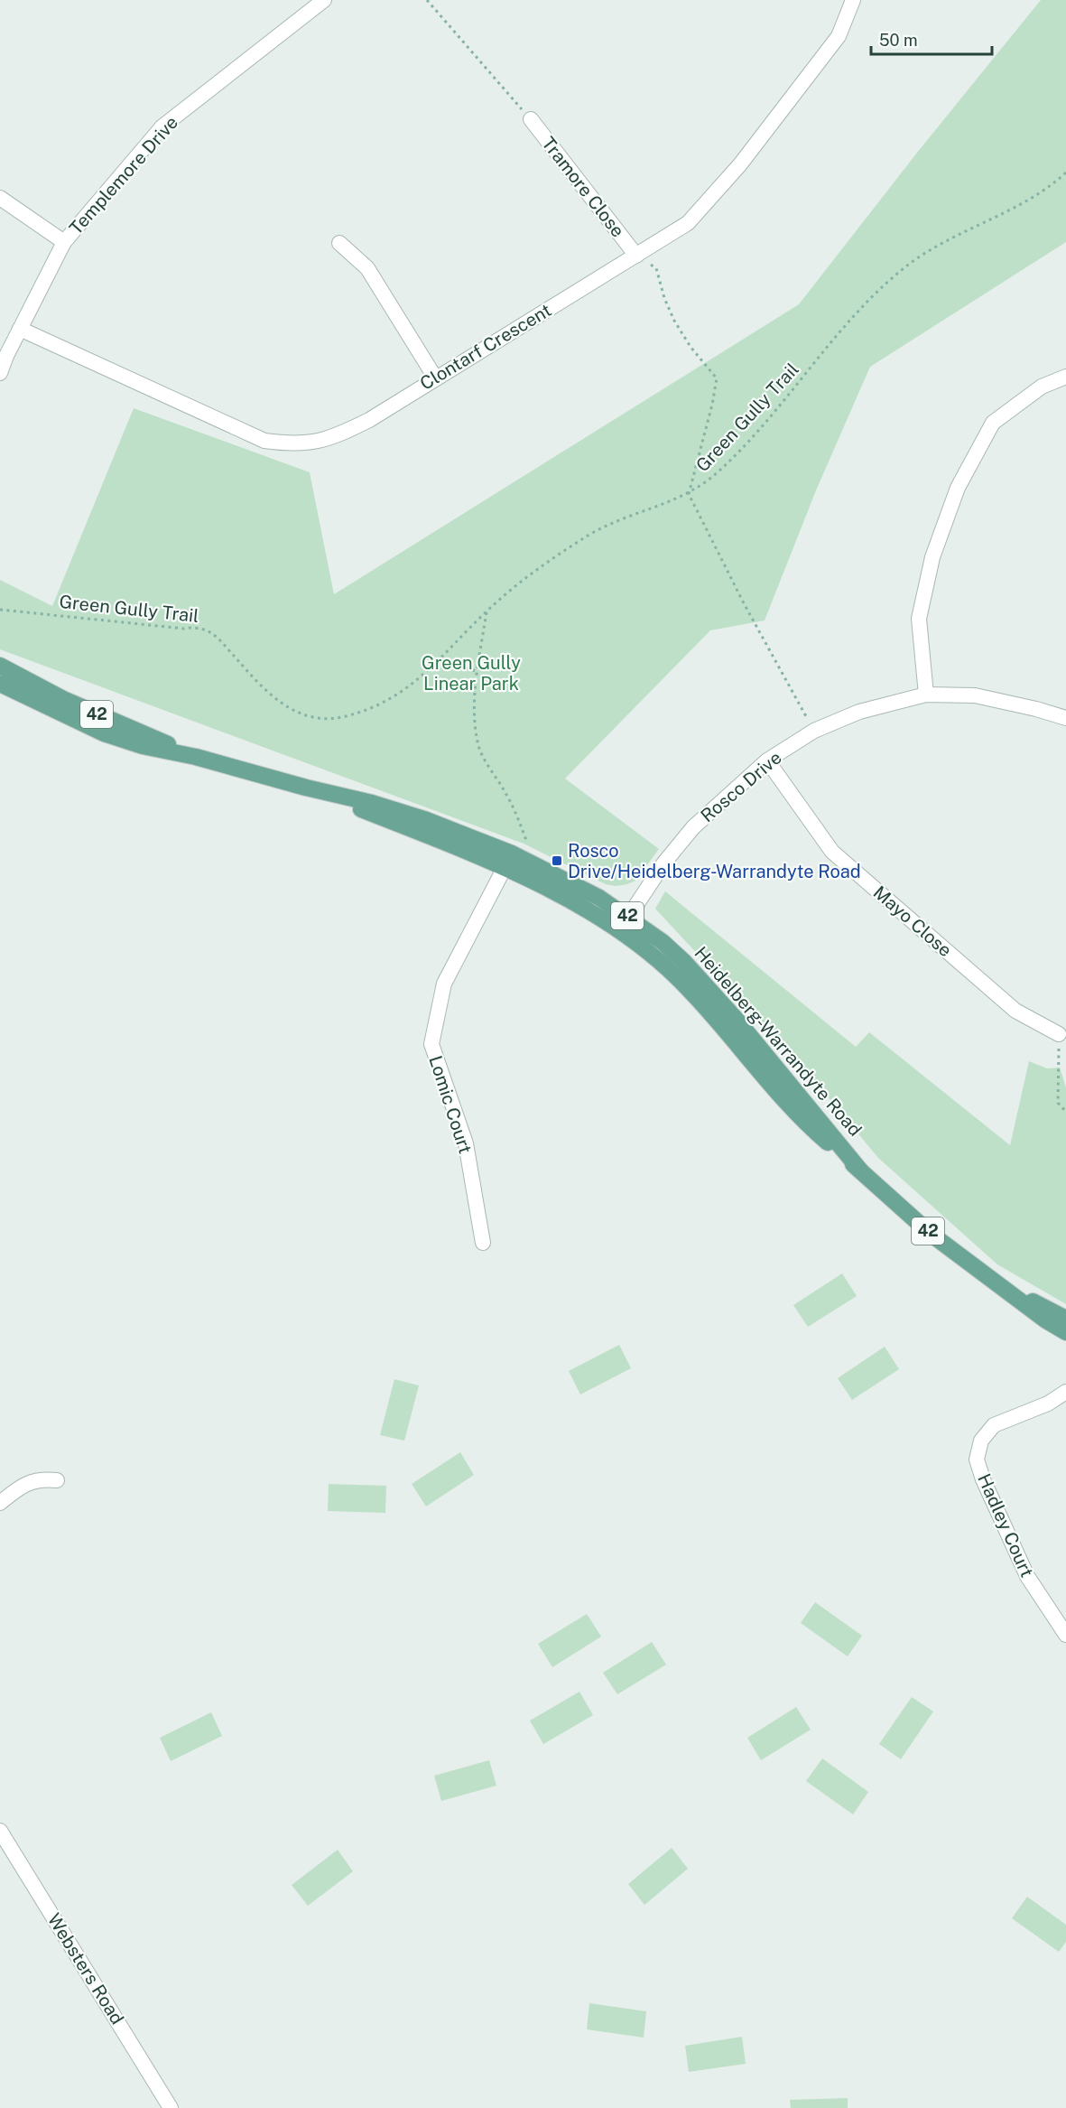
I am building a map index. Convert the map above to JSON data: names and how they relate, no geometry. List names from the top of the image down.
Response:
{
  "streets": {
    "main road": ["42", "Heidelberg-Warrandyte Road"],
    "street": [
      "Templemore Drive",
      "Tramore Close",
      "Clontarf Crescent",
      "Rosco Drive",
      "Mayo Close",
      "Lomic Court",
      "Hadley Court",
      "Websters Road"
    ],
    "path": ["Green Gully Trail"]
  },
  "crossings": [
    ["Templemore Drive", "Clontarf Crescent"],
    ["Tramore Close", "Clontarf Crescent"],
    ["Rosco Drive", "Mayo Close"],
    ["Rosco Drive", "Heidelberg-Warrandyte Road"],
    ["Heidelberg-Warrandyte Road", "Lomic Court"]
  ],
  "parks": ["Green Gully Linear Park"],
  "places": {
    "transit": ["Rosco Drive/Heidelberg-Warrandyte Road"]
  },
  "scale_bar": "50 m"
}
